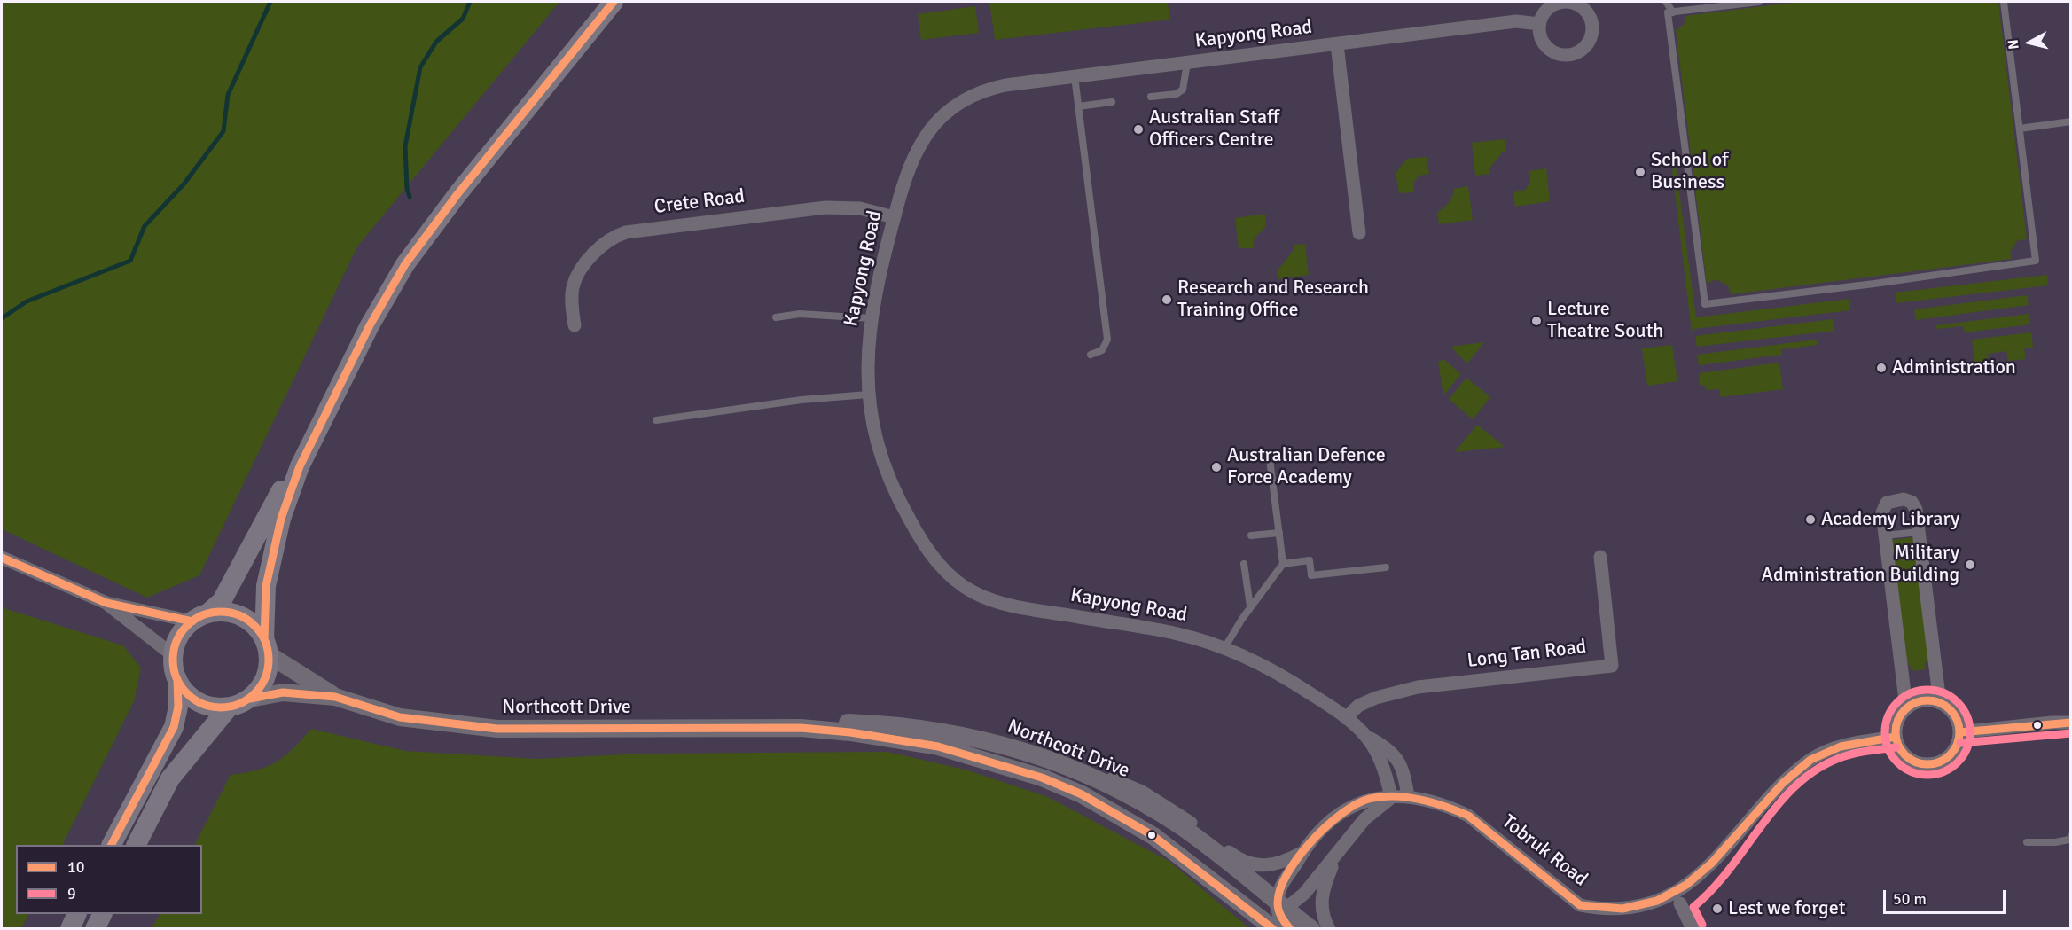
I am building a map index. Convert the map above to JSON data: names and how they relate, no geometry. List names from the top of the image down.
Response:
{
  "streets": {
    "street": [
      "Kapyong Road",
      "Crete Road",
      "Long Tan Road",
      "Northcott Drive",
      "Tobruk Road"
    ]
  },
  "crossings": [
    ["Kapyong Road", "Crete Road"],
    ["Kapyong Road", "Long Tan Road"],
    ["Kapyong Road", "Tobruk Road"],
    ["Northcott Drive", "Tobruk Road"]
  ],
  "places": [
    "Australian Staff Officers Centre",
    "School of Business",
    "Research and Research Training Office",
    "Lecture Theatre South",
    "Administration",
    "Australian Defence Force Academy",
    "Academy Library",
    "Military Administration Building",
    "Lest we forget"
  ],
  "lines": ["transit line 10", "transit line 9"],
  "legend": ["10", "9"],
  "scale_bar": "50 m",
  "north": "left"
}
